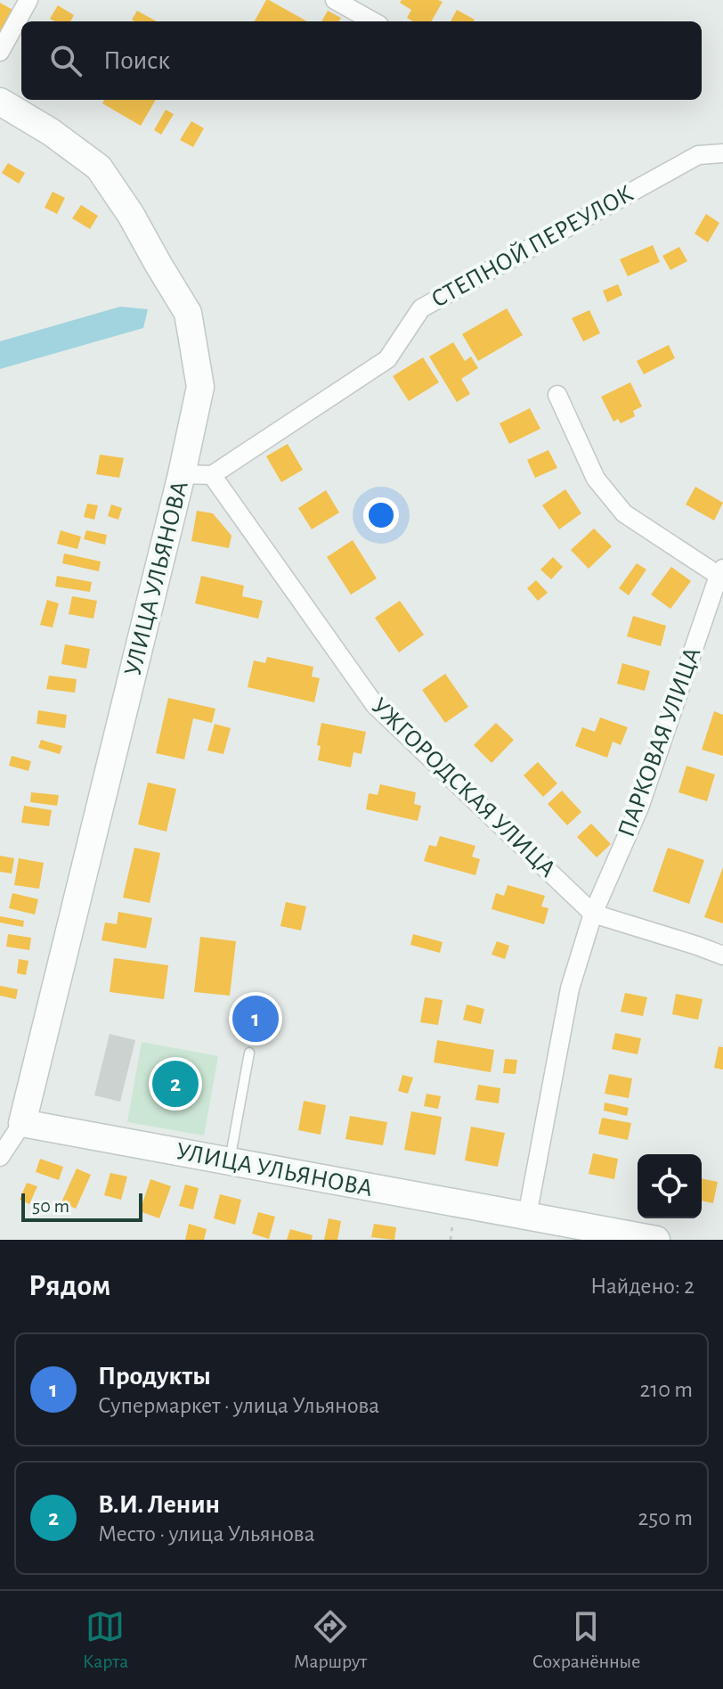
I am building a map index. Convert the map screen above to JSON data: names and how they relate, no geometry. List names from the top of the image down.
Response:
{
  "streets": {
    "street": [
      "СТЕПНОЙ ПЕРЕУЛОК",
      "УЛИЦА УЛЬЯНОВА",
      "ПАРКОВАЯ УЛИЦА",
      "УЖГОРОДСКАЯ УЛИЦА"
    ]
  },
  "crossings": [
    ["СТЕПНОЙ ПЕРЕУЛОК", "УЖГОРОДСКАЯ УЛИЦА"],
    ["ПАРКОВАЯ УЛИЦА", "УЖГОРОДСКАЯ УЛИЦА"]
  ],
  "scale_bar": "50 m",
  "page": {
    "search": "Поиск",
    "pins": ["1", "2"],
    "scale": "50 m",
    "heading": ["Рядом", "Найдено: 2"],
    "list": [
      {
        "mark": "1",
        "name": "Продукты",
        "note": "Супермаркет · улица Ульянова",
        "value": "210 m"
      },
      {
        "mark": "2",
        "name": "В.И. Ленин",
        "note": "Место · улица Ульянова",
        "value": "250 m"
      }
    ],
    "nav": ["Карта", "Маршрут", "Сохранённые"]
  }
}
